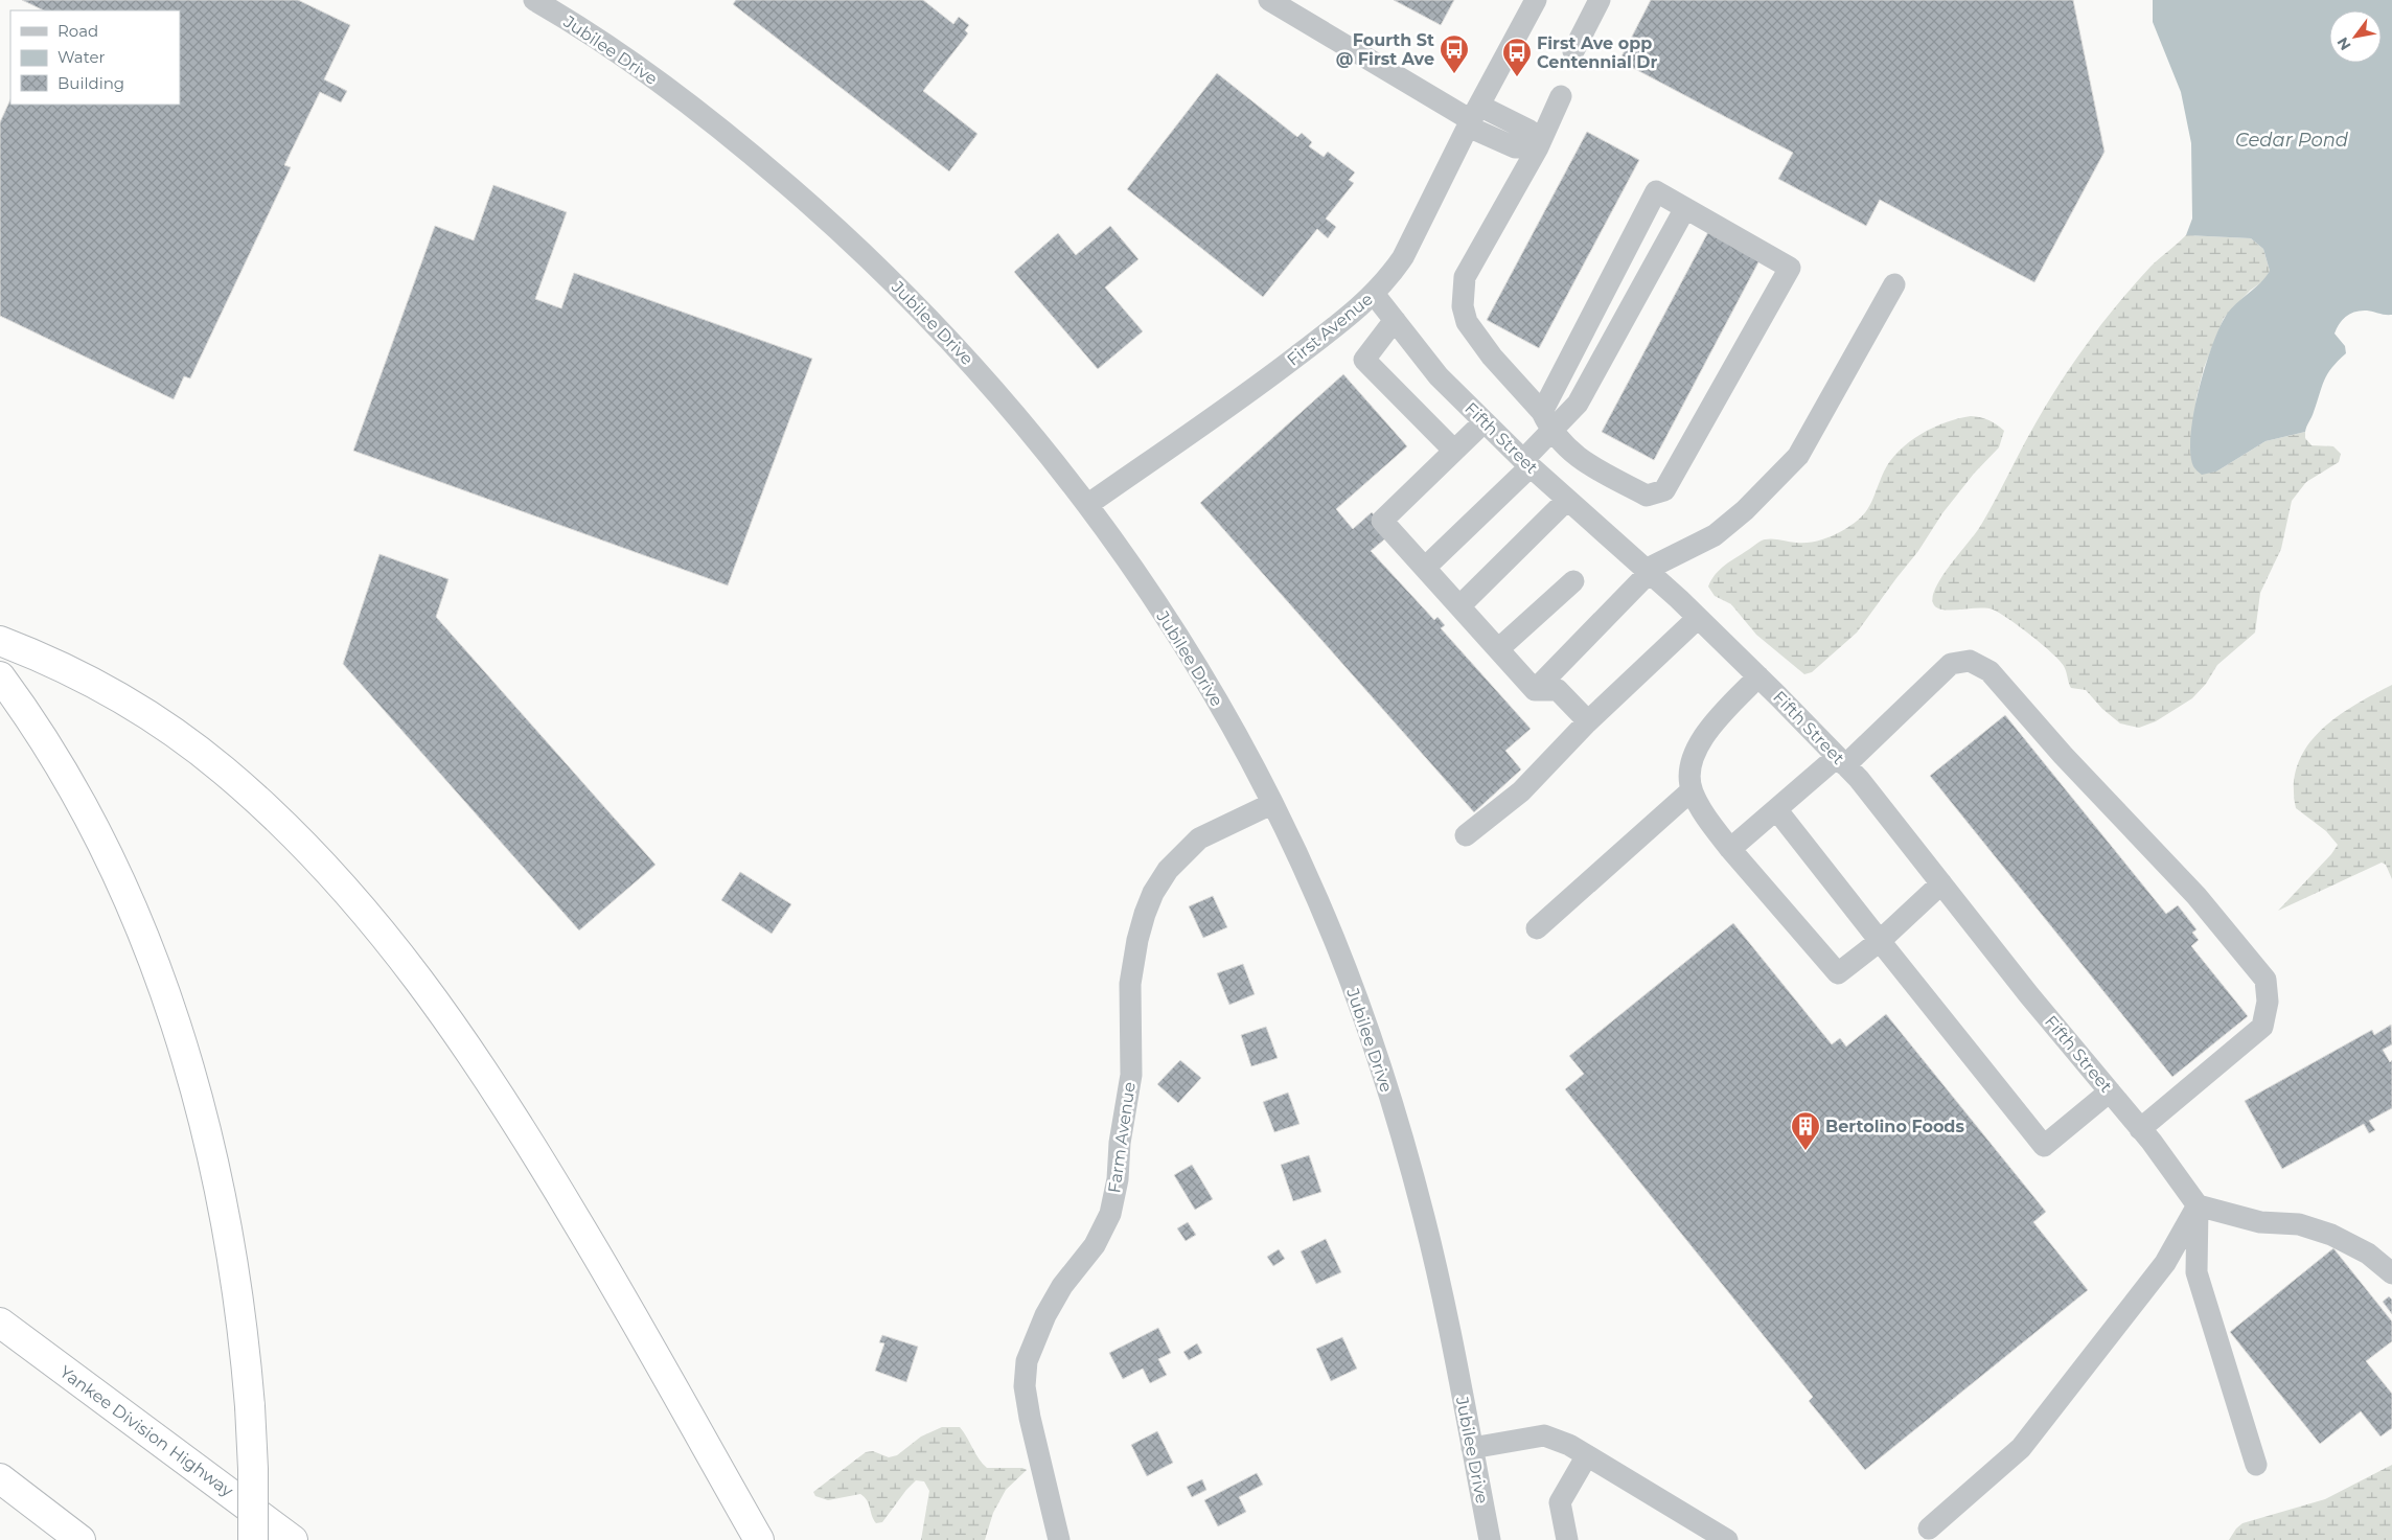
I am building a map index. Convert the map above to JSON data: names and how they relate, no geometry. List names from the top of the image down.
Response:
{
  "streets": {
    "highway": ["Yankee Division Highway"],
    "street": [
      "Jubilee Drive",
      "First Avenue",
      "Fifth Street",
      "Farm Avenue"
    ]
  },
  "crossings": [
    ["Jubilee Drive", "First Avenue"],
    ["Jubilee Drive", "Farm Avenue"],
    ["First Avenue", "Fifth Street"]
  ],
  "water": ["Cedar Pond"],
  "places": {
    "bus stop": ["Fourth St @ First Ave", "First Ave opp Centennial Dr"],
    "building": ["Bertolino Foods"]
  },
  "legend": ["Road", "Water", "Building"],
  "north": "bottom left"
}
